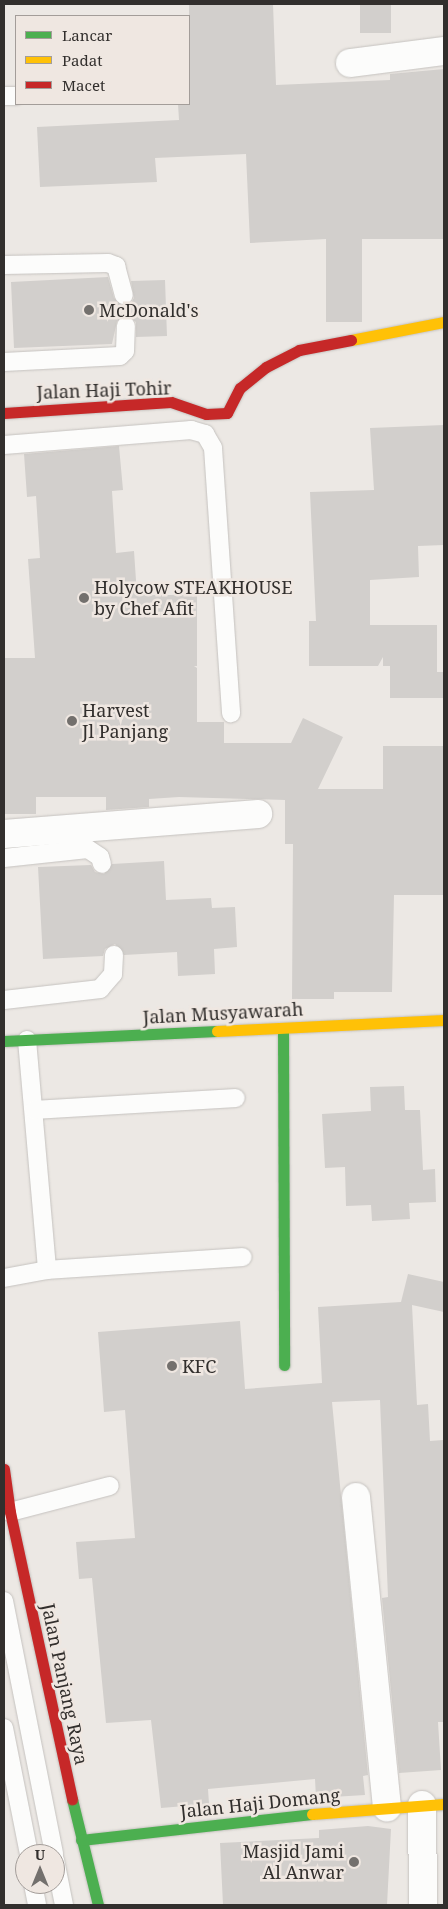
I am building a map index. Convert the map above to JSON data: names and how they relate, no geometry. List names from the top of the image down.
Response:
{
  "streets": {
    "street": [
      "Jalan Haji Tohir",
      "Jalan Musyawarah",
      "Jalan Panjang Raya",
      "Jalan Haji Domang"
    ]
  },
  "crossings": [
    ["Jalan Panjang Raya", "Jalan Haji Domang"]
  ],
  "places": [
    "McDonald's",
    "Holycow STEAKHOUSE by Chef Afit",
    "Harvest Jl Panjang",
    "KFC",
    "Masjid Jami Al Anwar"
  ],
  "legend": ["Lancar", "Padat", "Macet"],
  "north": "top"
}
